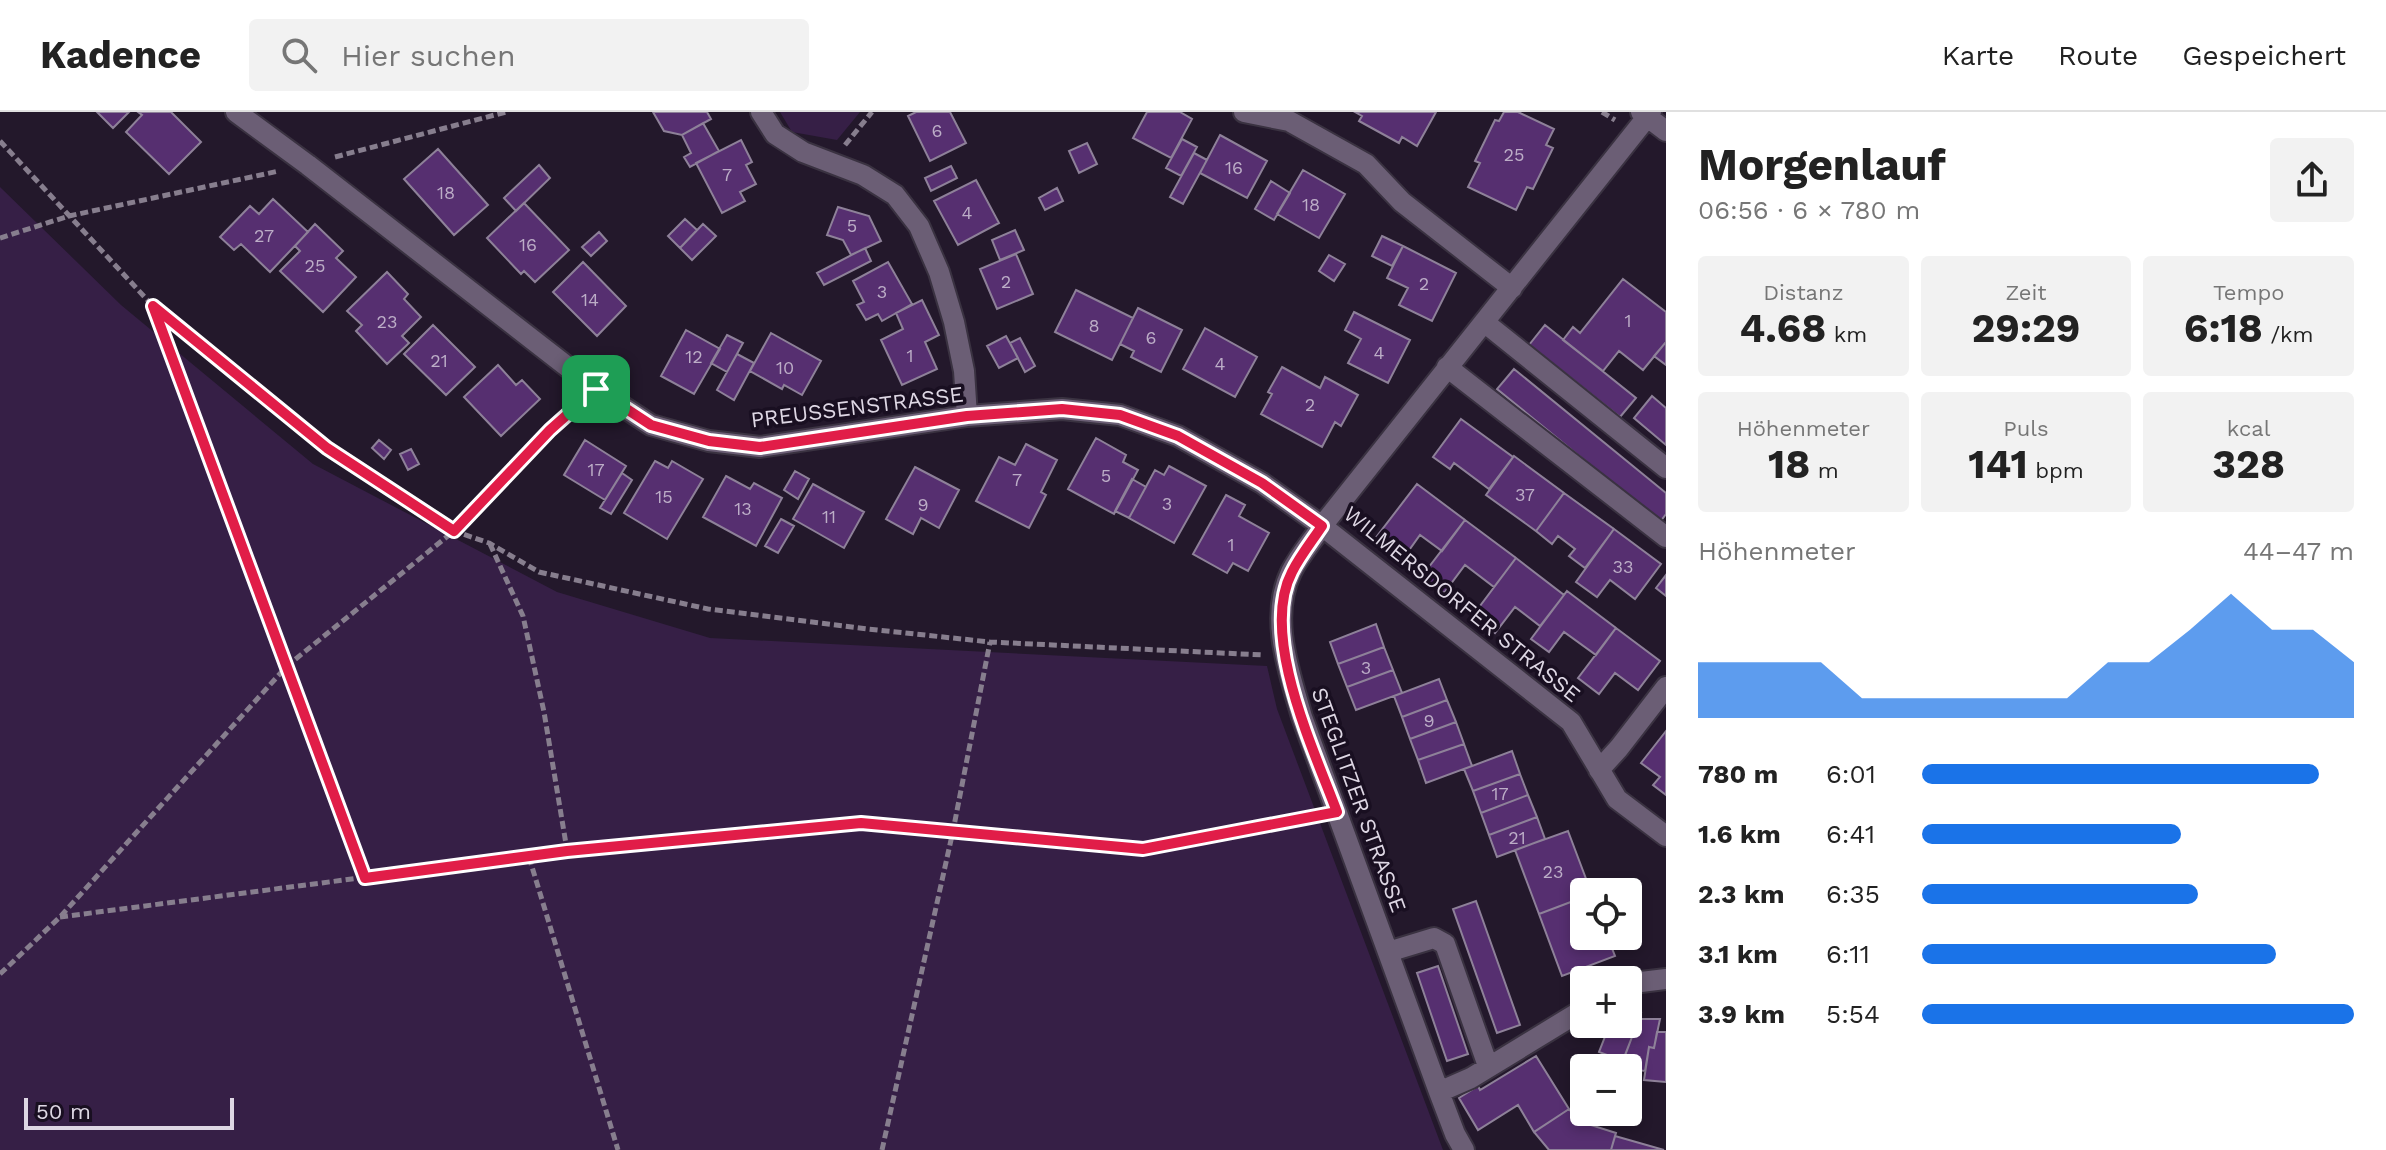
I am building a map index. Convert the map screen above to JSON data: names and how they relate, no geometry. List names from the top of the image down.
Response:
{
  "streets": {
    "street": ["PREUSSENSTRASSE", "WILMERSDORFER STRASSE", "STEGLITZER STRASSE"]
  },
  "crossings": [
    ["PREUSSENSTRASSE", "WILMERSDORFER STRASSE"],
    ["PREUSSENSTRASSE", "STEGLITZER STRASSE"],
    ["WILMERSDORFER STRASSE", "STEGLITZER STRASSE"]
  ],
  "house_numbers": [
    "6",
    "25",
    "16",
    "7",
    "18",
    "18",
    "4",
    "5",
    "27",
    "16",
    "25",
    "2",
    "2",
    "3",
    "14",
    "1",
    "23",
    "8",
    "6",
    "4",
    "1",
    "12",
    "21",
    "4",
    "10",
    "2",
    "17",
    "5",
    "7",
    "37",
    "15",
    "3",
    "9",
    "13",
    "11",
    "1",
    "33",
    "3",
    "9",
    "17",
    "21",
    "23"
  ],
  "scale_bar": "50 m",
  "page": {
    "header": "Kadence",
    "search": "Hier suchen",
    "nav": ["Karte", "Route", "Gespeichert"],
    "heading": ["Morgenlauf", "06:56 · 6 × 780 m"],
    "stats": [
      ["Distanz", "4.68 km"],
      ["Zeit", "29:29"],
      ["Tempo", "6:18 /km"],
      ["Höhenmeter", "18 m"],
      ["Puls", "141 bpm"],
      ["kcal", "328"]
    ],
    "chart": ["Höhenmeter", "44–47 m"],
    "list": [
      {
        "name": "780 m",
        "note": "6:01"
      },
      {
        "name": "1.6 km",
        "note": "6:41"
      },
      {
        "name": "2.3 km",
        "note": "6:35"
      },
      {
        "name": "3.1 km",
        "note": "6:11"
      },
      {
        "name": "3.9 km",
        "note": "5:54"
      }
    ],
    "map_buttons": ["+", "−"],
    "scale": "50 m"
  }
}
